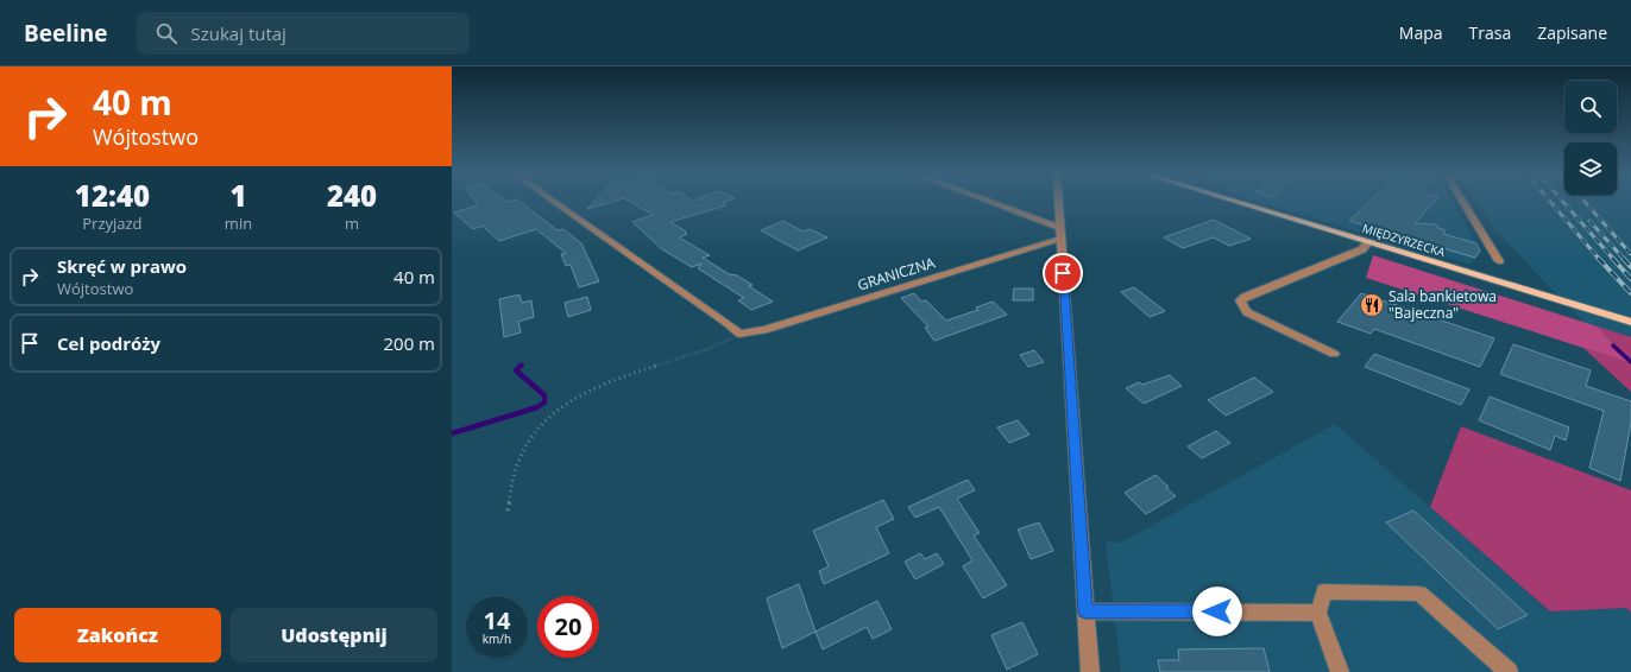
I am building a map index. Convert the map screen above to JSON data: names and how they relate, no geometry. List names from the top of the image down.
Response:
{
  "streets": {
    "main road": ["MIĘDZYRZECKA"],
    "street": ["GRANICZNA"]
  },
  "places": {
    "restaurant": ["Sala bankietowa \"Bajeczna\""]
  },
  "page": {
    "header": "Beeline",
    "search": "Szukaj tutaj",
    "nav": ["Mapa", "Trasa", "Zapisane"],
    "turn": ["40 m", "Wójtostwo"],
    "eta": [
      "12:40",
      "Przyjazd",
      "1",
      "min",
      "240",
      "m"
    ],
    "list": [
      {
        "name": "Skręć w prawo",
        "note": "Wójtostwo",
        "value": "40 m"
      },
      {
        "name": "Cel podróży",
        "value": "200 m"
      }
    ],
    "speed": "14 km/h",
    "limit": "20",
    "buttons": ["Zakończ", "Udostępnij"]
  }
}
